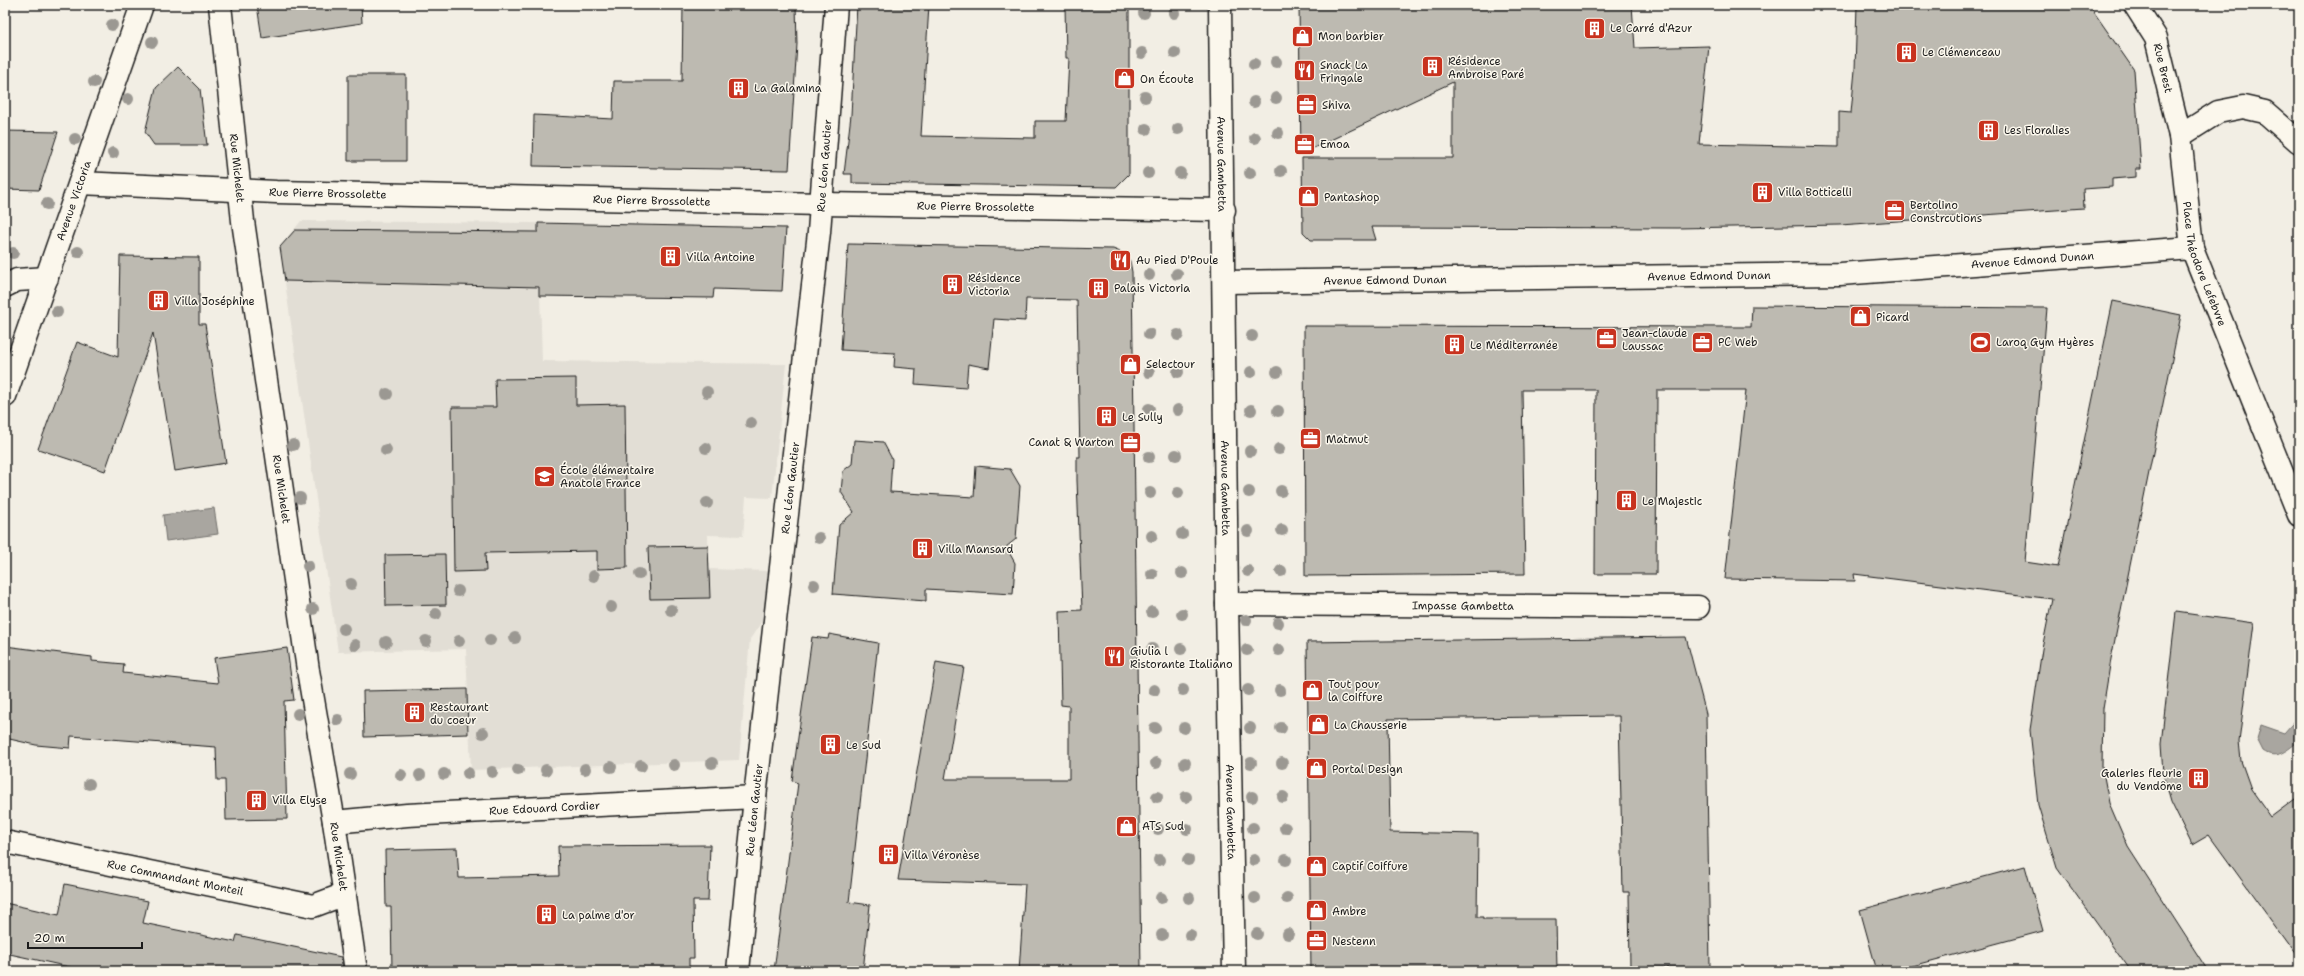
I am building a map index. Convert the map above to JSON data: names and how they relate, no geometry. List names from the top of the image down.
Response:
{
  "streets": {
    "street": [
      "Rue Brest",
      "Avenue Gambetta",
      "Rue Léon Gautier",
      "Rue Michelet",
      "Rue Pierre Brossolette",
      "Avenue Victoria",
      "Avenue Edmond Dunan",
      "Place Théodore Lefebvre",
      "Impasse Gambetta",
      "Rue Edouard Cordier",
      "Rue Commandant Monteil"
    ]
  },
  "crossings": [
    ["Rue Brest", "Place Théodore Lefebvre"],
    ["Avenue Gambetta", "Rue Pierre Brossolette"],
    ["Avenue Gambetta", "Avenue Edmond Dunan"],
    ["Avenue Gambetta", "Impasse Gambetta"],
    ["Rue Léon Gautier", "Rue Pierre Brossolette"],
    ["Rue Léon Gautier", "Rue Edouard Cordier"],
    ["Rue Michelet", "Rue Pierre Brossolette"],
    ["Rue Michelet", "Rue Edouard Cordier"],
    ["Rue Michelet", "Rue Commandant Monteil"],
    ["Rue Pierre Brossolette", "Avenue Victoria"],
    ["Avenue Edmond Dunan", "Place Théodore Lefebvre"]
  ],
  "places": {
    "building": [
      "Le Carré d'Azur",
      "Le Clémenceau",
      "Résidence Ambroise Paré",
      "La Galamina",
      "Les Floralies",
      "Villa Botticelli",
      "Villa Antoine",
      "Résidence Victoria",
      "Palais Victoria",
      "Villa Joséphine",
      "Le Méditerranée",
      "Le Sully",
      "Le Majestic",
      "Villa Mansard",
      "Restaurant du coeur",
      "Le Sud",
      "Galeries fleurie du Vendôme",
      "Villa Elyse",
      "Villa Véronèse",
      "La palme d'or"
    ],
    "shop": [
      "Mon barbier",
      "On Écoute",
      "Pantashop",
      "Picard",
      "Selectour",
      "Tout pour la Coiffure",
      "La Chausserie",
      "Portal Design",
      "ATS Sud",
      "Captif Coiffure",
      "Ambre"
    ],
    "restaurant": ["Snack La Fringale", "Au Pied D'Poule", "Giulia l Ristorante Italiano"],
    "office": [
      "Shiva",
      "Emoa",
      "Bertolino Constrcutions",
      "Jean-claude Laussac",
      "PC Web",
      "Matmut",
      "Canat & Warton",
      "Nestenn"
    ],
    "sports": ["Laroq Gym Hyères"],
    "school or university": ["École élémentaire Anatole France"]
  },
  "scale_bar": "20 m"
}
